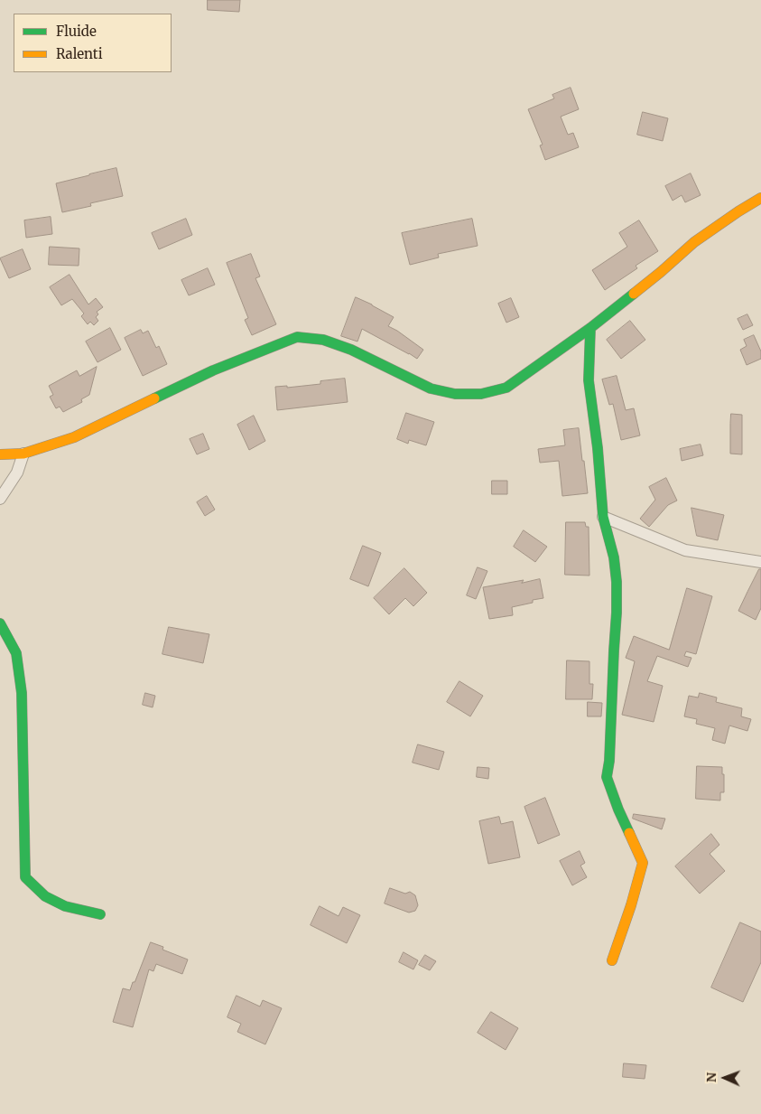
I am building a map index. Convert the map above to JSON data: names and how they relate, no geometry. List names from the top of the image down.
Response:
{
  "legend": ["Fluide", "Ralenti"],
  "north": "left"
}
